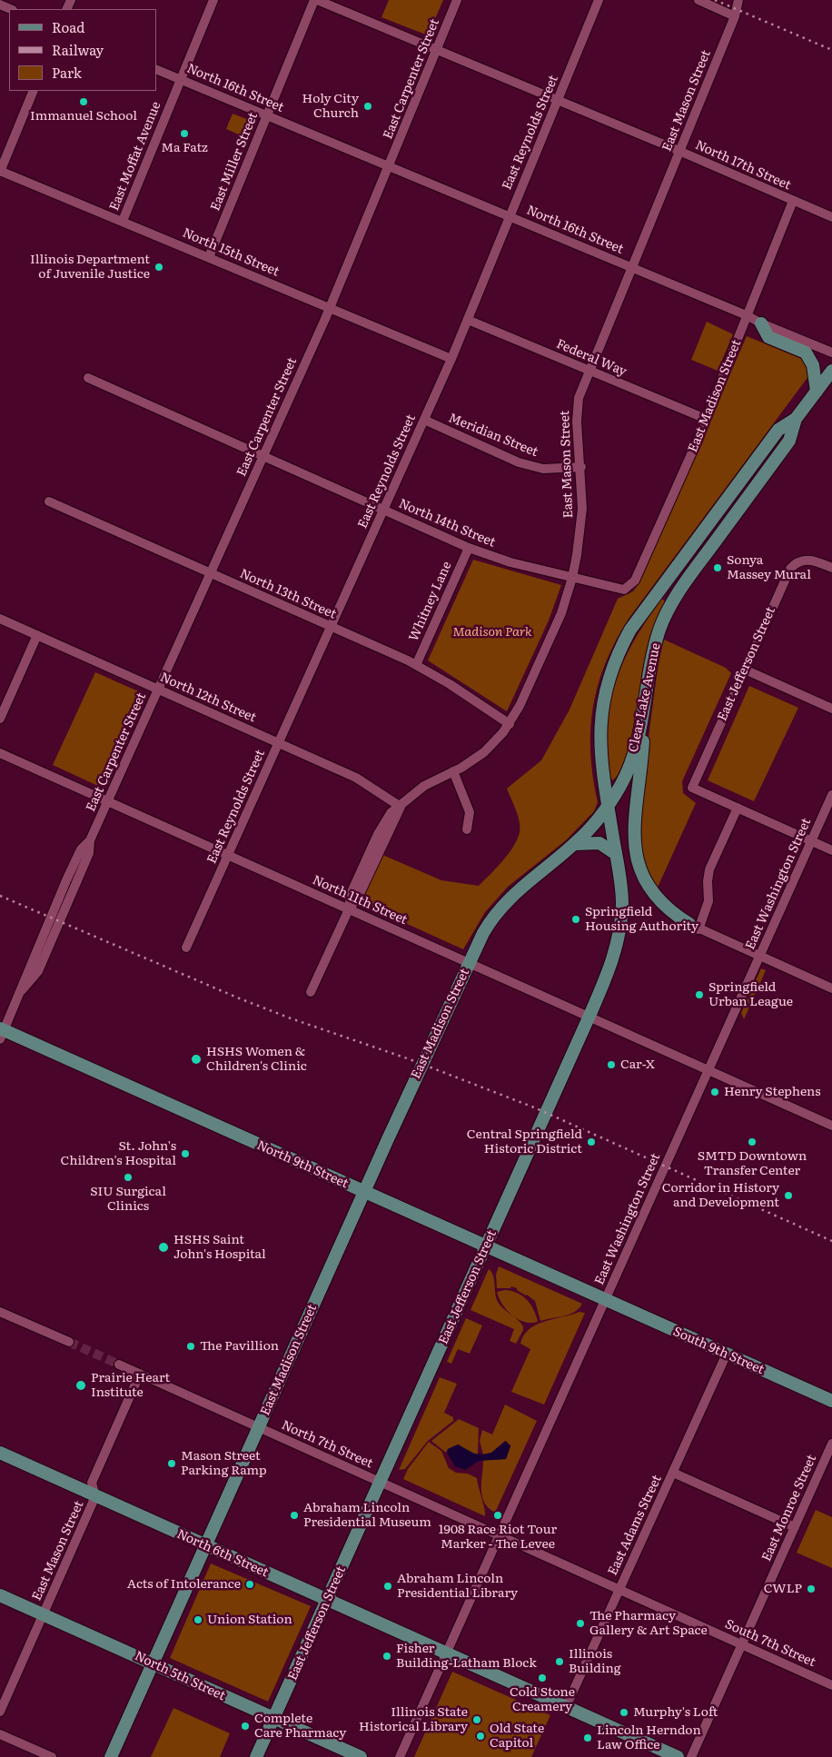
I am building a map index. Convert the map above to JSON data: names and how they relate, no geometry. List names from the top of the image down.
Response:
{
  "streets": {
    "main road": [
      "East Madison Street",
      "East Jefferson Street",
      "Clear Lake Avenue",
      "North 9th Street",
      "South 9th Street",
      "North 6th Street",
      "North 5th Street"
    ],
    "street": [
      "East Carpenter Street",
      "North 16th Street",
      "East Mason Street",
      "East Reynolds Street",
      "East Moffat Avenue",
      "East Miller Street",
      "North 17th Street",
      "North 15th Street",
      "Federal Way",
      "Meridian Street",
      "North 14th Street",
      "North 13th Street",
      "Whitney Lane",
      "North 12th Street",
      "East Washington Street",
      "North 11th Street",
      "North 7th Street",
      "East Monroe Street",
      "East Adams Street",
      "South 7th Street"
    ]
  },
  "crossings": [
    ["East Carpenter Street", "North 16th Street"],
    ["East Carpenter Street", "North 17th Street"],
    ["East Carpenter Street", "North 15th Street"],
    ["East Carpenter Street", "North 14th Street"],
    ["East Carpenter Street", "North 13th Street"],
    ["East Carpenter Street", "North 12th Street"],
    ["East Carpenter Street", "North 11th Street"],
    ["East Carpenter Street", "North 9th Street"],
    ["North 16th Street", "East Mason Street"],
    ["North 16th Street", "East Reynolds Street"],
    ["North 16th Street", "East Moffat Avenue"],
    ["North 16th Street", "East Miller Street"],
    ["North 16th Street", "East Madison Street"],
    ["East Mason Street", "North 17th Street"],
    ["East Mason Street", "Federal Way"],
    ["East Mason Street", "Meridian Street"],
    ["East Mason Street", "North 14th Street"],
    ["East Mason Street", "North 13th Street"],
    ["East Mason Street", "North 12th Street"],
    ["East Mason Street", "North 11th Street"],
    ["East Mason Street", "North 7th Street"],
    ["East Mason Street", "North 6th Street"],
    ["East Mason Street", "North 5th Street"],
    ["East Reynolds Street", "North 17th Street"],
    ["East Reynolds Street", "North 15th Street"],
    ["East Reynolds Street", "Federal Way"],
    ["East Reynolds Street", "Meridian Street"],
    ["East Reynolds Street", "North 14th Street"],
    ["East Reynolds Street", "North 13th Street"],
    ["East Reynolds Street", "North 12th Street"],
    ["East Reynolds Street", "North 11th Street"],
    ["East Moffat Avenue", "North 15th Street"],
    ["East Miller Street", "North 17th Street"],
    ["East Miller Street", "North 15th Street"],
    ["North 17th Street", "East Madison Street"],
    ["Federal Way", "East Madison Street"],
    ["East Madison Street", "North 14th Street"],
    ["East Madison Street", "East Jefferson Street"],
    ["East Madison Street", "Clear Lake Avenue"],
    ["East Madison Street", "North 11th Street"],
    ["East Madison Street", "North 9th Street"],
    ["East Madison Street", "North 7th Street"],
    ["East Madison Street", "North 6th Street"],
    ["East Madison Street", "North 5th Street"],
    ["North 14th Street", "Whitney Lane"],
    ["North 13th Street", "Whitney Lane"],
    ["East Jefferson Street", "Clear Lake Avenue"],
    ["East Jefferson Street", "North 11th Street"],
    ["East Jefferson Street", "North 9th Street"],
    ["East Jefferson Street", "North 7th Street"],
    ["East Jefferson Street", "North 6th Street"],
    ["East Jefferson Street", "North 5th Street"],
    ["East Washington Street", "North 11th Street"],
    ["East Washington Street", "North 9th Street"],
    ["East Washington Street", "South 9th Street"],
    ["East Washington Street", "North 7th Street"],
    ["East Washington Street", "North 6th Street"],
    ["East Washington Street", "South 7th Street"],
    ["North 9th Street", "South 9th Street"],
    ["South 9th Street", "East Adams Street"],
    ["North 7th Street", "South 7th Street"],
    ["East Monroe Street", "South 7th Street"],
    ["East Adams Street", "North 6th Street"],
    ["East Adams Street", "South 7th Street"]
  ],
  "parks": ["Madison Park"],
  "places": [
    "Immanuel School",
    "Holy City Church",
    "Ma Fatz",
    "Illinois Department of Juvenile Justice",
    "Sonya Massey Mural",
    "Springfield Housing Authority",
    "Springfield Urban League",
    "HSHS Women & Children's Clinic",
    "Car-X",
    "Henry Stephens",
    "Central Springfield Historic District",
    "SMTD Downtown Transfer Center",
    "St. John's Children's Hospital",
    "SIU Surgical Clinics",
    "Corridor in History and Development",
    "HSHS Saint John's Hospital",
    "The Pavillion",
    "Prairie Heart Institute",
    "Mason Street Parking Ramp",
    "Abraham Lincoln Presidential Museum",
    "1908 Race Riot Tour Marker - The Levee",
    "Acts of Intolerance",
    "Abraham Lincoln Presidential Library",
    "CWLP",
    "Union Station",
    "The Pharmacy Gallery & Art Space",
    "Fisher Building-Latham Block",
    "Illinois Building",
    "Cold Stone Creamery",
    "Murphy's Loft",
    "Illinois State Historical Library",
    "Complete Care Pharmacy",
    "Old State Capitol",
    "Lincoln Herndon Law Office"
  ],
  "legend": ["Road", "Railway", "Park"]
}
